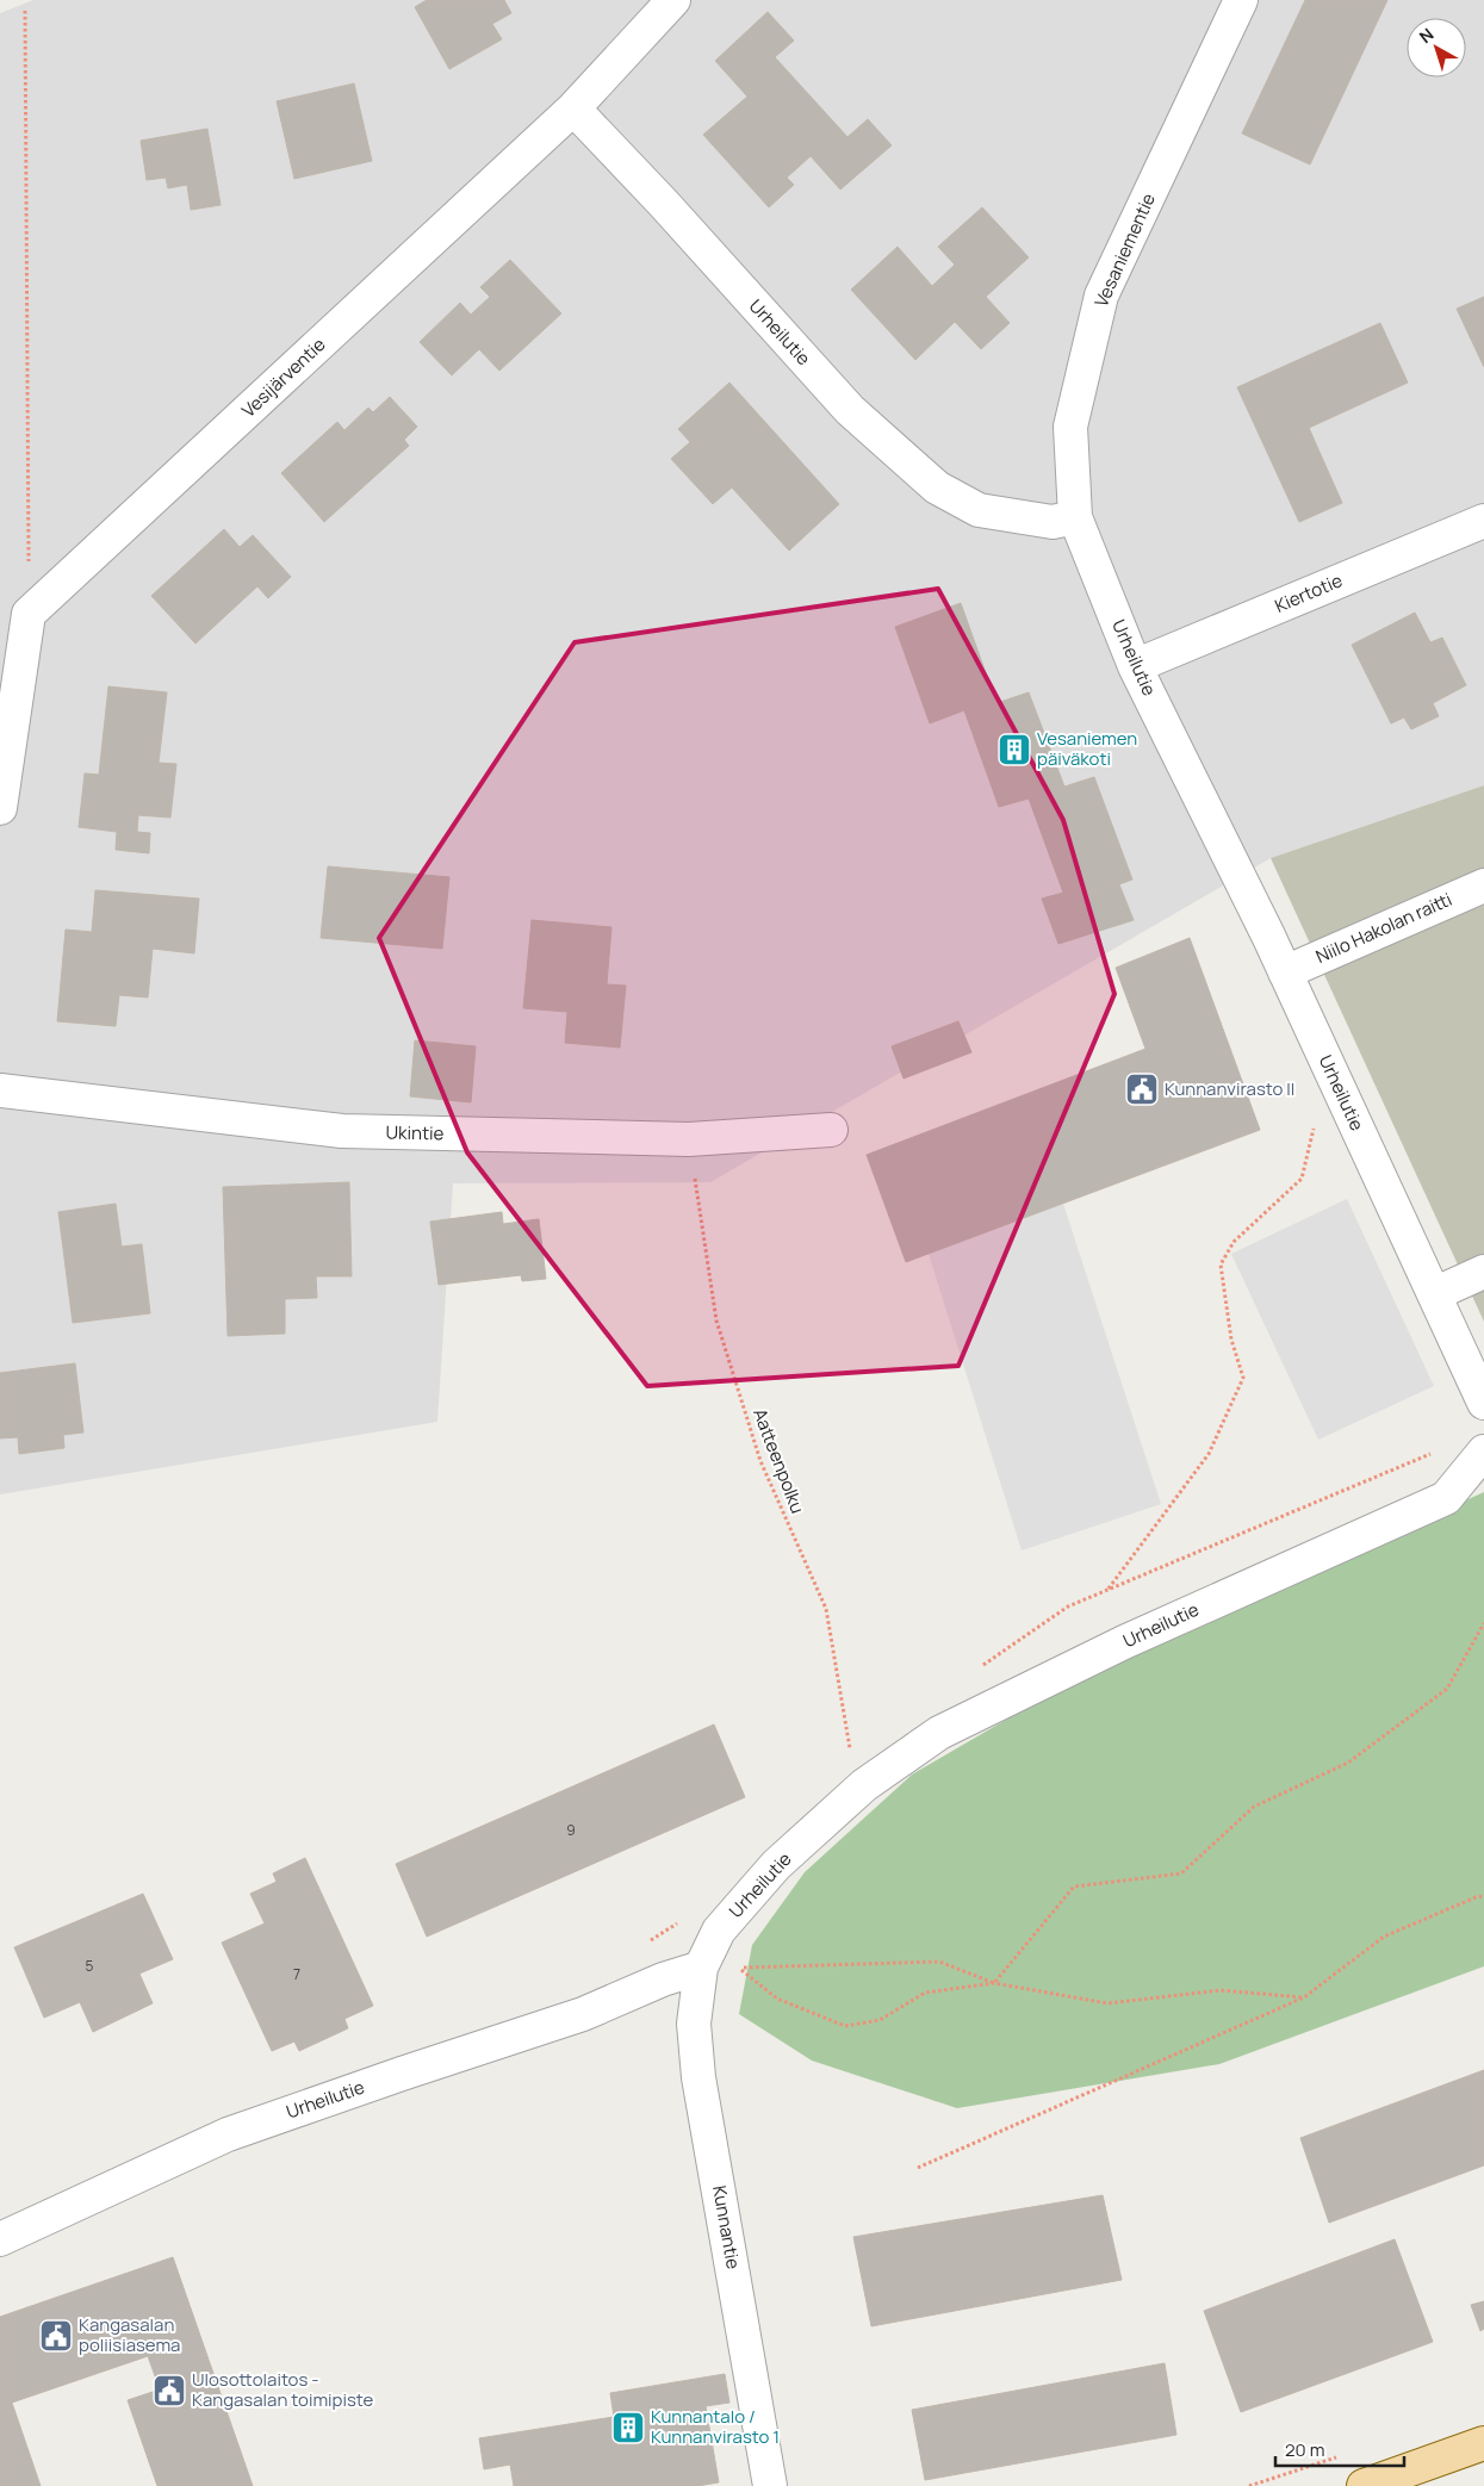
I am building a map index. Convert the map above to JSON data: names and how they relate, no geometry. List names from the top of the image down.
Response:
{
  "streets": {
    "street": [
      "Vesaniementie",
      "Urheilutie",
      "Vesijärventie",
      "Kiertotie",
      "Niilo Hakolan raitti",
      "Ukintie",
      "Kunnantie"
    ],
    "path": ["Aatteenpolku"]
  },
  "crossings": [
    ["Vesaniementie", "Urheilutie"],
    ["Urheilutie", "Vesijärventie"],
    ["Urheilutie", "Kiertotie"],
    ["Urheilutie", "Niilo Hakolan raitti"],
    ["Urheilutie", "Kunnantie"],
    ["Ukintie", "Aatteenpolku"]
  ],
  "places": {
    "building": ["Vesaniemen päiväkoti", "Kunnantalo / Kunnanvirasto 1"],
    "public building": ["Kunnanvirasto II", "Kangasalan poliisiasema", "Ulosottolaitos - Kangasalan toimipiste"]
  },
  "house_numbers": ["9", "5", "7"],
  "scale_bar": "20 m",
  "north": "top left"
}
